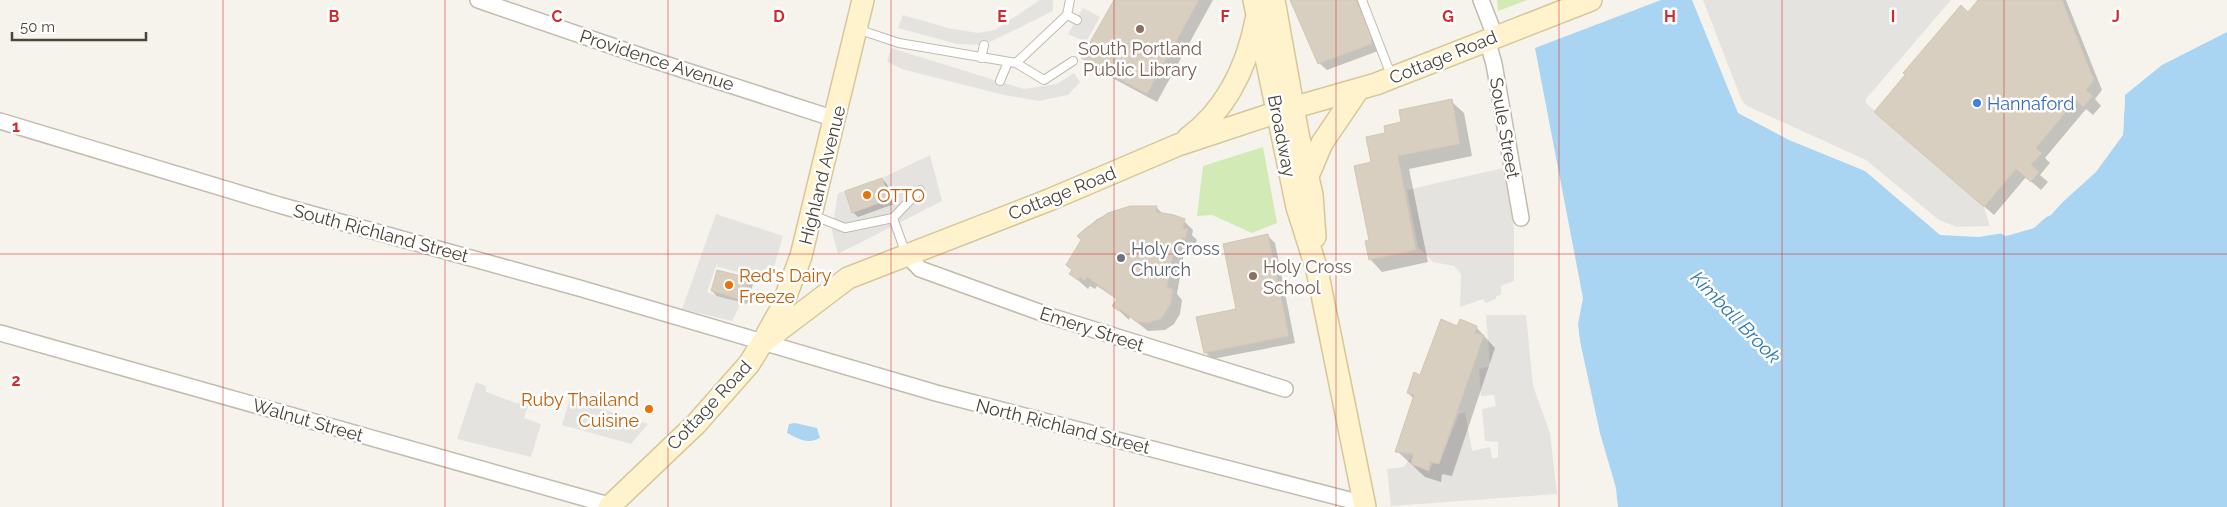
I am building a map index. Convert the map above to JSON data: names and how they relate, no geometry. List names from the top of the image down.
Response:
{
  "streets": {
    "street": [
      "Cottage Road",
      "Providence Avenue",
      "Soule Street",
      "Broadway",
      "Highland Avenue",
      "South Richland Street",
      "Emery Street",
      "Walnut Street",
      "North Richland Street"
    ]
  },
  "crossings": [
    ["Cottage Road", "Soule Street"],
    ["Cottage Road", "Broadway"],
    ["Cottage Road", "Highland Avenue"],
    ["Cottage Road", "South Richland Street"],
    ["Cottage Road", "Emery Street"],
    ["Cottage Road", "Walnut Street"],
    ["Cottage Road", "North Richland Street"],
    ["Providence Avenue", "Highland Avenue"],
    ["Broadway", "North Richland Street"],
    ["Highland Avenue", "South Richland Street"],
    ["Highland Avenue", "North Richland Street"],
    ["South Richland Street", "North Richland Street"]
  ],
  "water": ["Kimball Brook"],
  "places": [
    "South Portland Public Library",
    "Hannaford",
    "OTTO",
    "Holy Cross Church",
    "Holy Cross School",
    "Red's Dairy Freeze",
    "Ruby Thailand Cuisine"
  ],
  "scale_bar": "50 m",
  "grid": {
    "columns": [
      "B",
      "C",
      "D",
      "E",
      "F",
      "G",
      "H",
      "I",
      "J"
    ],
    "rows": ["1", "2"]
  }
}
